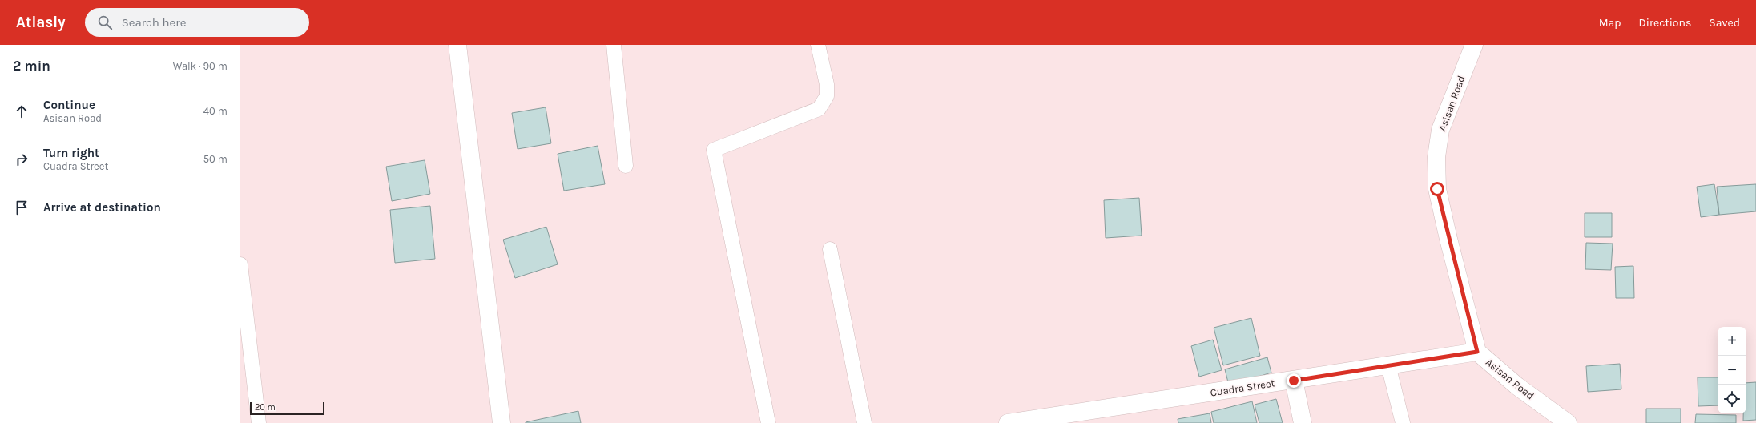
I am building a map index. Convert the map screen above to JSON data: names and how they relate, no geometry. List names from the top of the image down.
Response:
{
  "streets": {
    "street": ["Asisan Road", "Cuadra Street"]
  },
  "crossings": [
    ["Asisan Road", "Cuadra Street"]
  ],
  "scale_bar": "20 m",
  "page": {
    "header": "Atlasly",
    "search": "Search here",
    "nav": ["Map", "Directions", "Saved"],
    "heading": ["2 min", "Walk · 90 m"],
    "list": [
      ["Continue", "Asisan Road", "40 m"],
      ["Turn right", "Cuadra Street", "50 m"],
      "Arrive at destination"
    ],
    "map_buttons": ["+", "−"],
    "scale": "20 m"
  }
}
